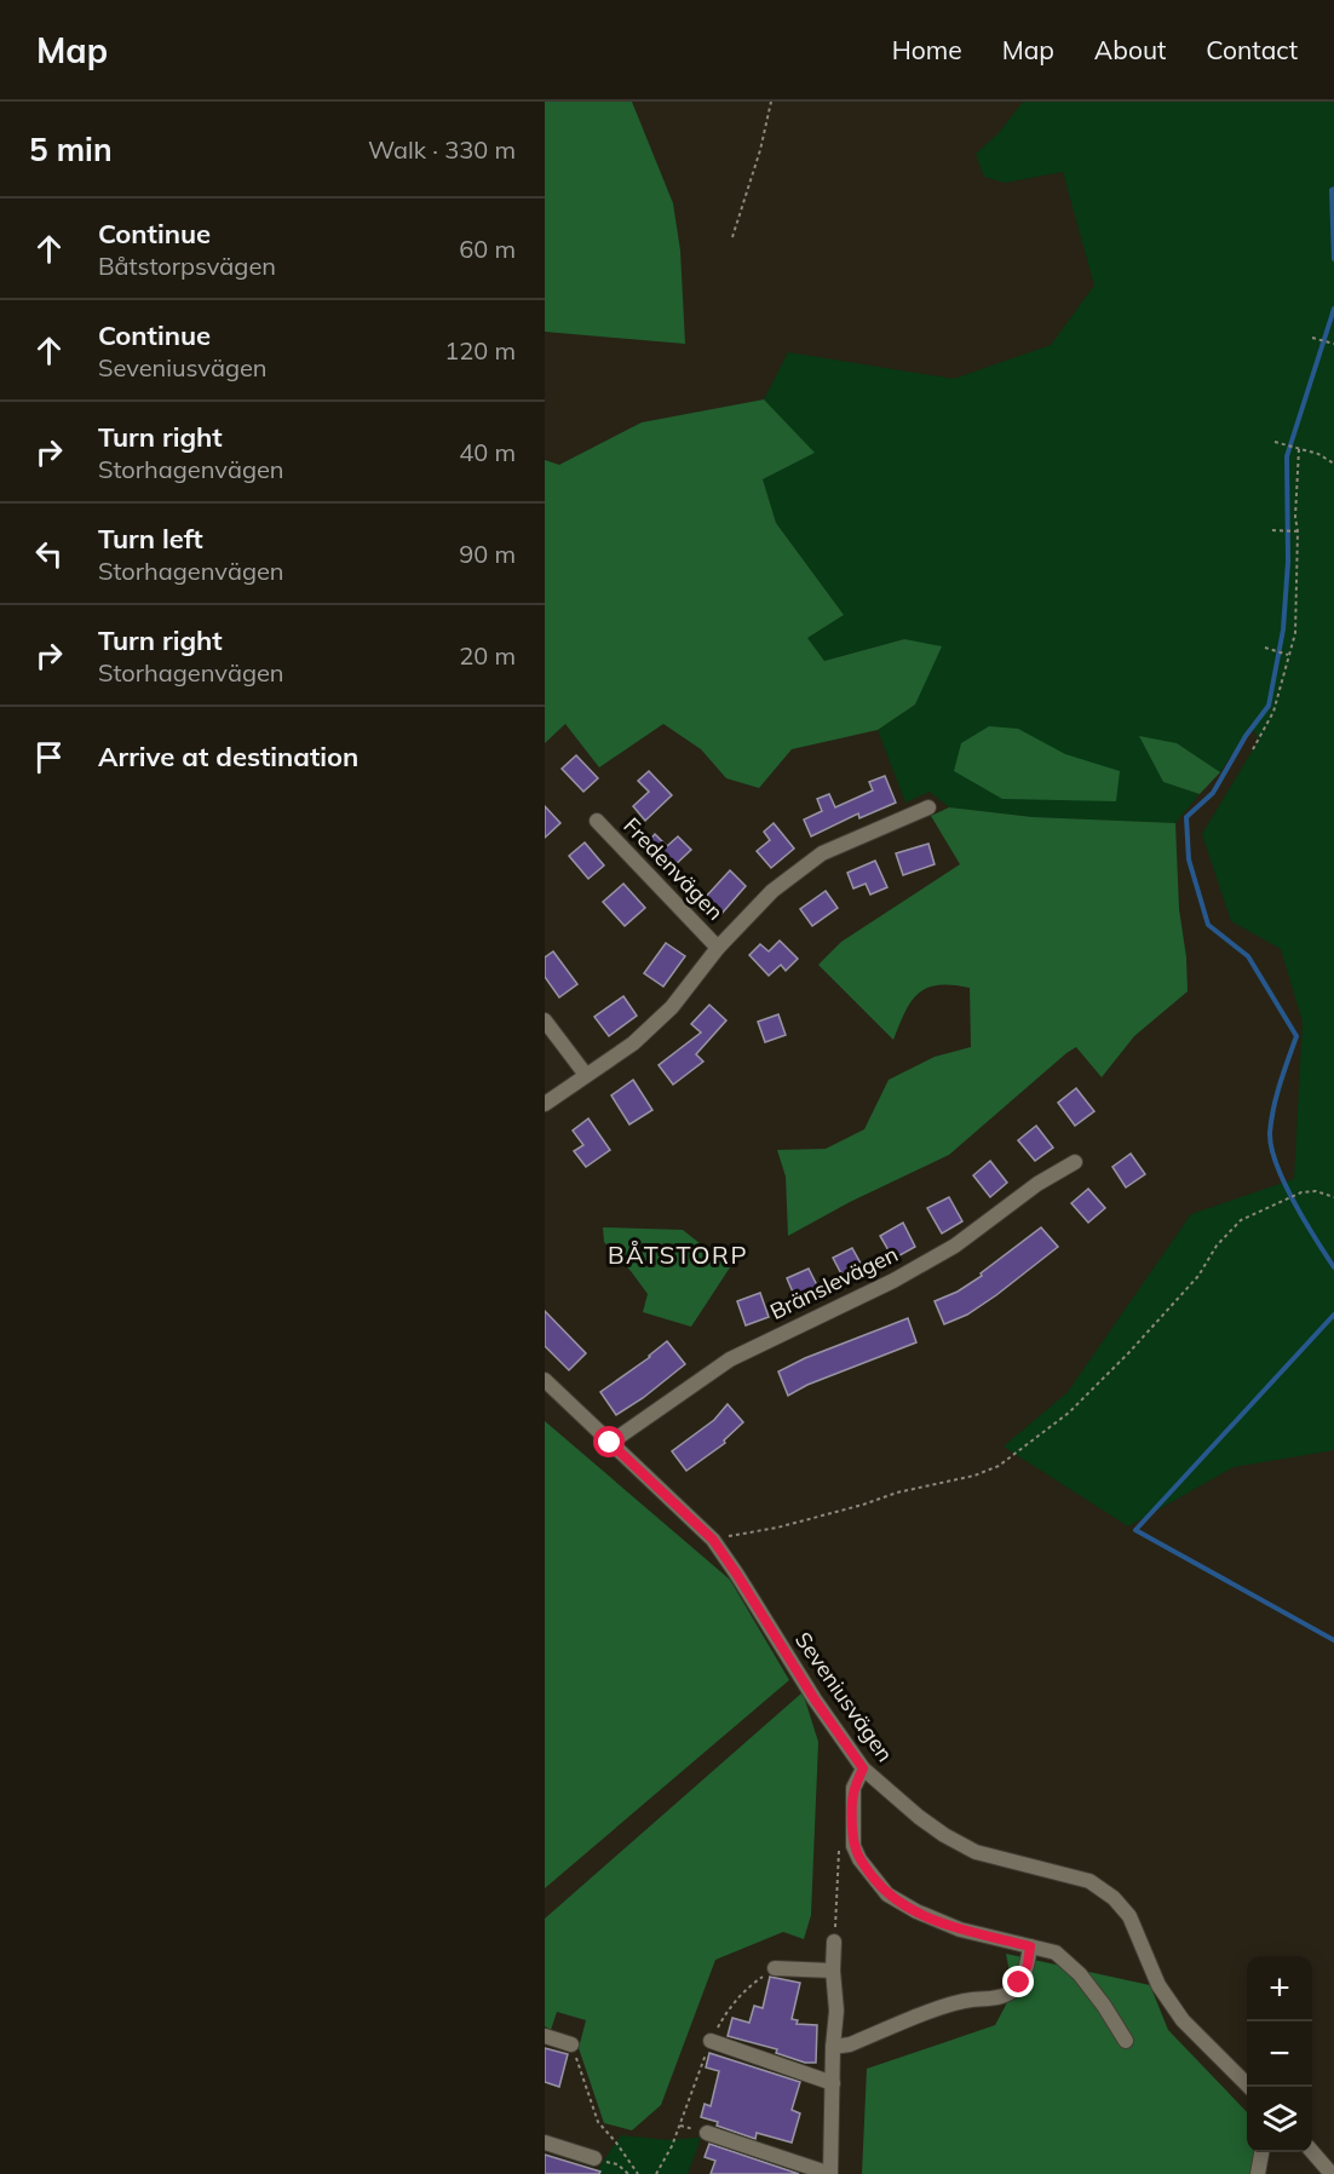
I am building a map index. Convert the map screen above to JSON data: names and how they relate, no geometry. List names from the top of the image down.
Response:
{
  "streets": {
    "street": ["Fredenvägen", "Bränslevägen", "Seveniusvägen"]
  },
  "crossings": [
    ["Bränslevägen", "Seveniusvägen"]
  ],
  "districts": ["BÅTSTORP"],
  "page": {
    "header": "Map",
    "nav": [
      "Home",
      "Map",
      "About",
      "Contact"
    ],
    "heading": ["5 min", "Walk · 330 m"],
    "list": [
      ["Continue", "Båtstorpsvägen", "60 m"],
      ["Continue", "Seveniusvägen", "120 m"],
      ["Turn right", "Storhagenvägen", "40 m"],
      ["Turn left", "Storhagenvägen", "90 m"],
      ["Turn right", "Storhagenvägen", "20 m"],
      "Arrive at destination"
    ],
    "map_buttons": ["+", "−"]
  }
}
